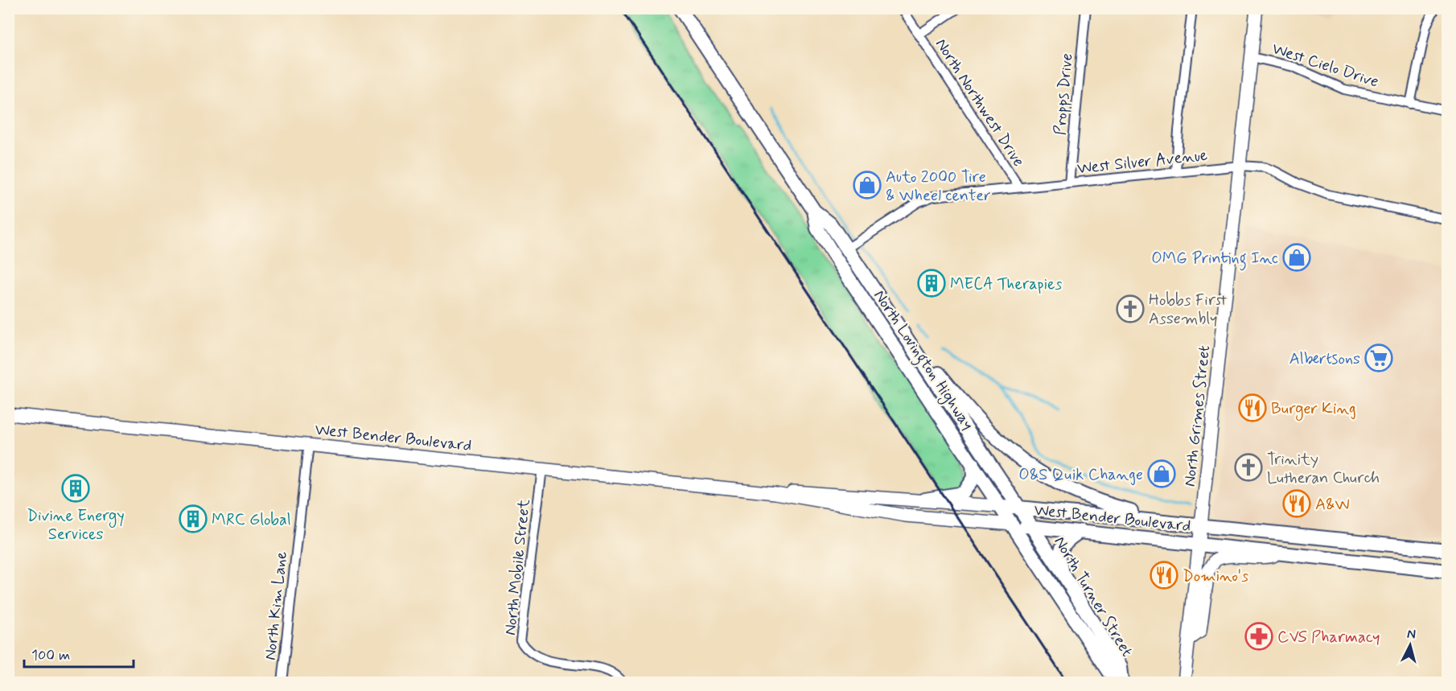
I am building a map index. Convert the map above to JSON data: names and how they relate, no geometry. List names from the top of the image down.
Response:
{
  "streets": {
    "main road": [
      "North Lovington Highway",
      "North Grimes Street",
      "West Bender Boulevard",
      "North Turner Street"
    ],
    "street": [
      "West Cielo Drive",
      "Propps Drive",
      "North Northwest Drive",
      "West Silver Avenue",
      "North Mobile Street",
      "North Kim Lane"
    ]
  },
  "crossings": [
    ["West Cielo Drive", "North Grimes Street"],
    ["Propps Drive", "West Silver Avenue"],
    ["North Northwest Drive", "West Silver Avenue"],
    ["West Silver Avenue", "North Lovington Highway"],
    ["West Silver Avenue", "North Grimes Street"],
    ["North Lovington Highway", "West Bender Boulevard"],
    ["North Lovington Highway", "North Turner Street"],
    ["North Grimes Street", "West Bender Boulevard"],
    ["West Bender Boulevard", "North Mobile Street"],
    ["West Bender Boulevard", "North Turner Street"],
    ["West Bender Boulevard", "North Kim Lane"]
  ],
  "places": {
    "shop": ["Auto 2000 Tire & Wheel center", "OMG Printing Inc", "O&S Quik Change"],
    "building": ["MECA Therapies", "Divine Energy Services", "MRC Global"],
    "church": ["Hobbs First Assembly", "Trinity Lutheran Church"],
    "supermarket": ["Albertsons"],
    "restaurant": ["Burger King", "A&W", "Domino's"],
    "pharmacy": ["CVS Pharmacy"]
  },
  "scale_bar": "100 m",
  "north": "top"
}
